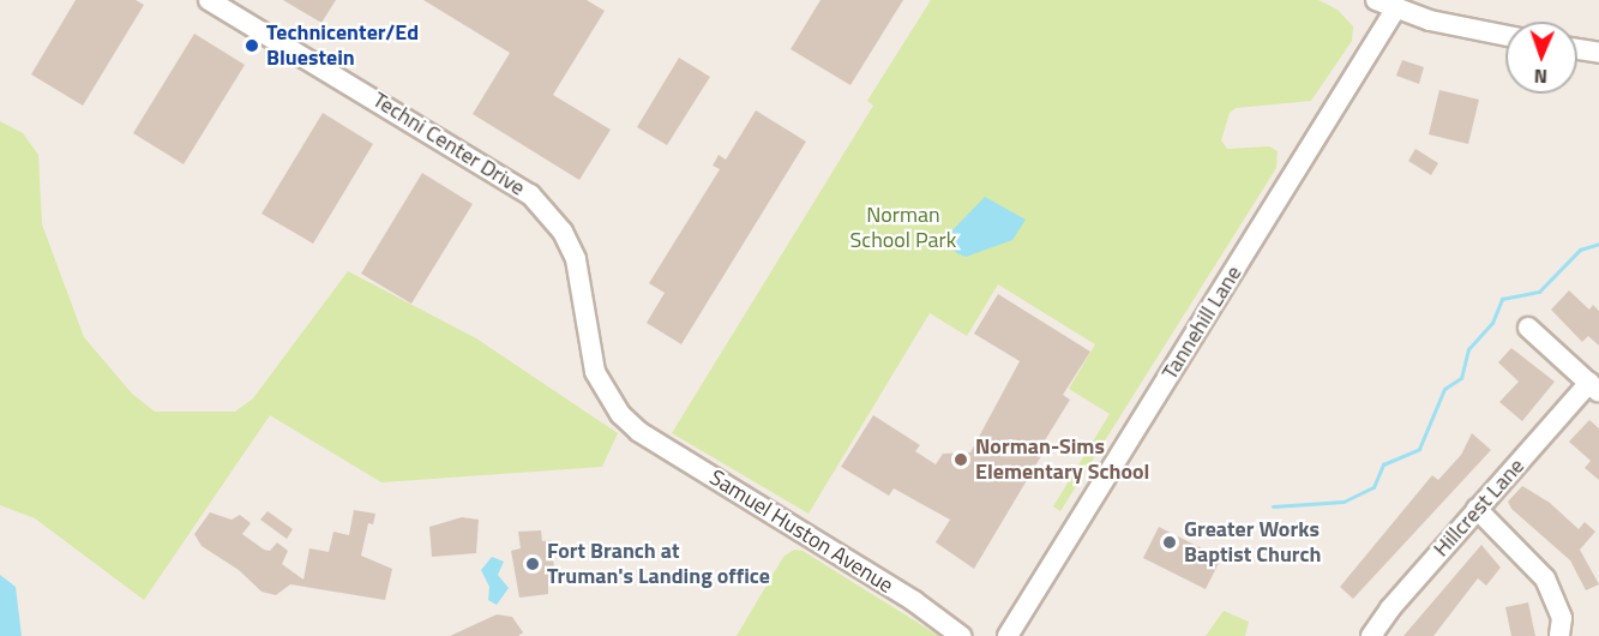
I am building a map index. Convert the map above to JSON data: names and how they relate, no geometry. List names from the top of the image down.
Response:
{
  "streets": {
    "street": [
      "Techni Center Drive",
      "Tannehill Lane",
      "Hillcrest Lane",
      "Samuel Huston Avenue"
    ]
  },
  "crossings": [
    ["Techni Center Drive", "Samuel Huston Avenue"]
  ],
  "parks": ["Norman School Park"],
  "places": [
    "Technicenter/Ed Bluestein",
    "Norman-Sims Elementary School",
    "Greater Works Baptist Church",
    "Fort Branch at Truman's Landing office"
  ],
  "north": "bottom"
}
